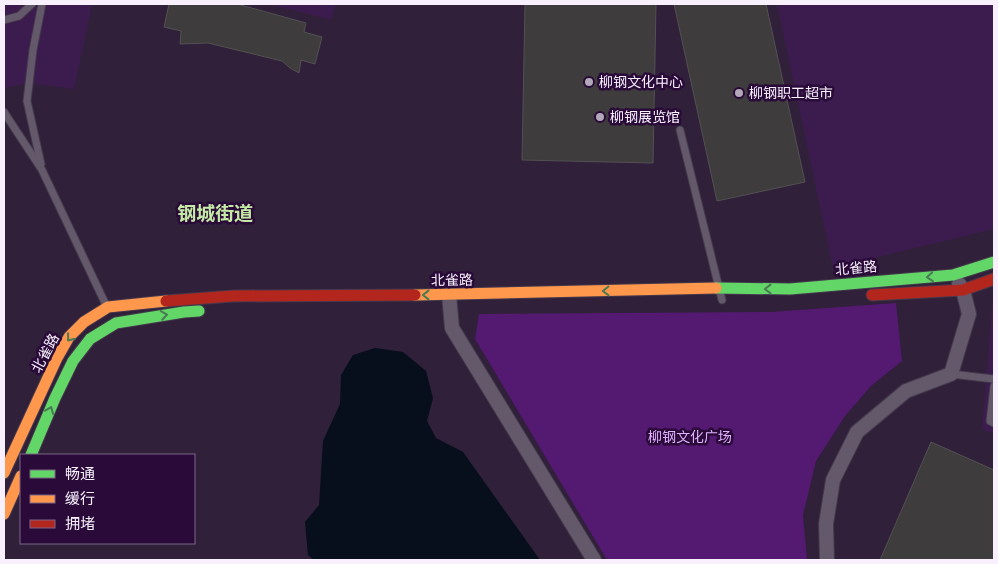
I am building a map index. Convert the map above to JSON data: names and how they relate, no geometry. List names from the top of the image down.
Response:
{
  "streets": {
    "street": ["北雀路"]
  },
  "districts": ["钢城街道"],
  "parks": ["柳钢文化广场"],
  "places": ["柳钢文化中心", "柳钢职工超市", "柳钢展览馆"],
  "legend": ["畅通", "缓行", "拥堵"]
}
